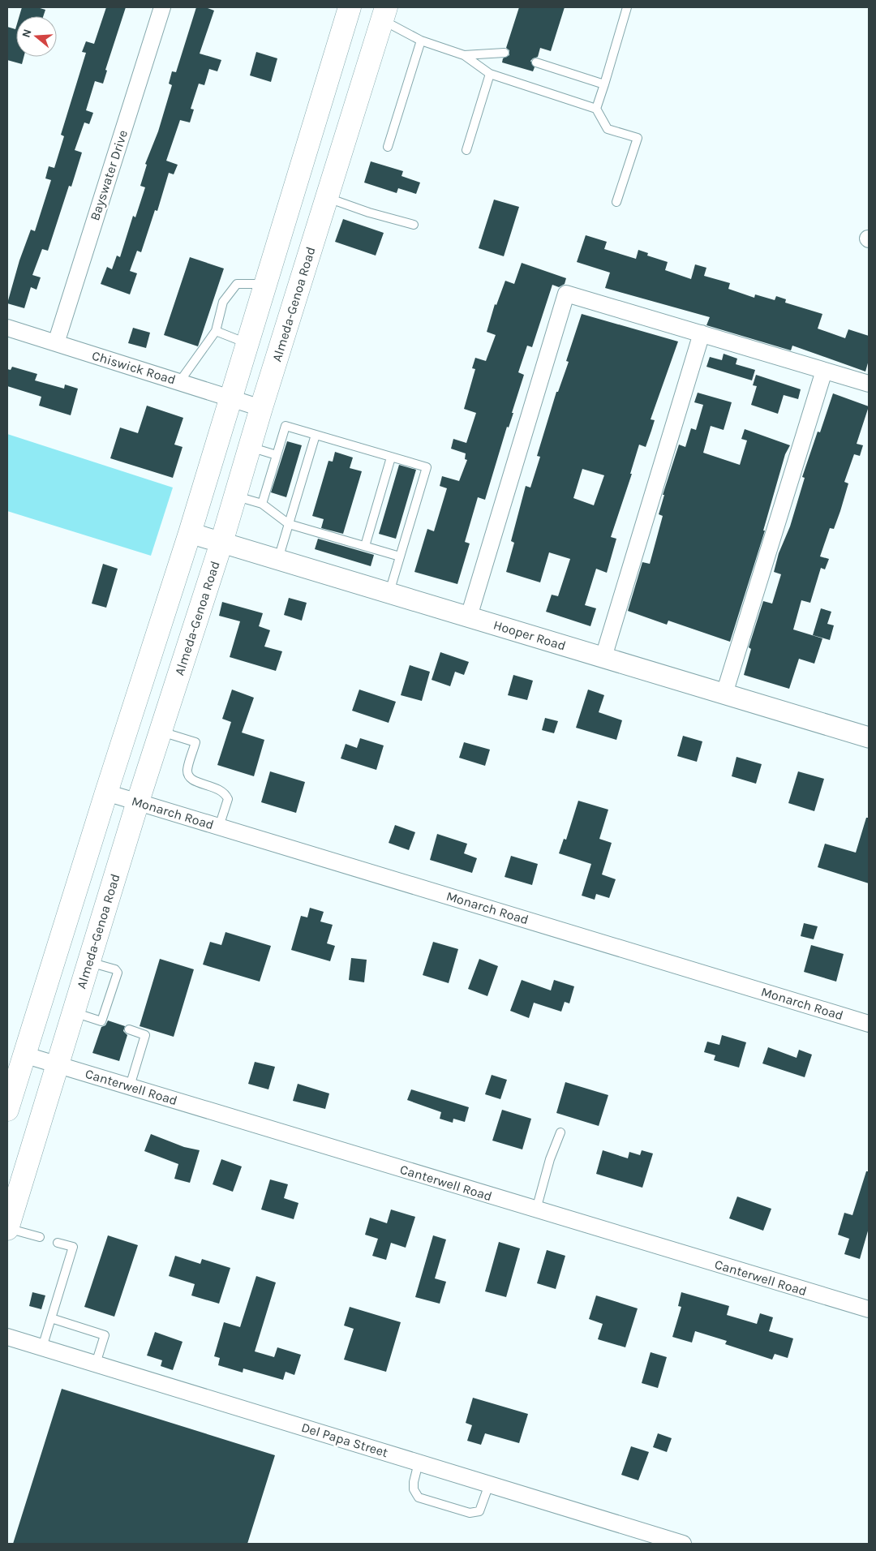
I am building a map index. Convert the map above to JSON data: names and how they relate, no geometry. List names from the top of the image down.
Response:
{
  "streets": {
    "main road": ["Almeda-Genoa Road"],
    "street": [
      "Bayswater Drive",
      "Chiswick Road",
      "Hooper Road",
      "Monarch Road",
      "Canterwell Road",
      "Del Papa Street"
    ]
  },
  "crossings": [
    ["Bayswater Drive", "Chiswick Road"],
    ["Almeda-Genoa Road", "Chiswick Road"],
    ["Almeda-Genoa Road", "Hooper Road"],
    ["Almeda-Genoa Road", "Monarch Road"],
    ["Almeda-Genoa Road", "Canterwell Road"]
  ],
  "north": "left"
}
